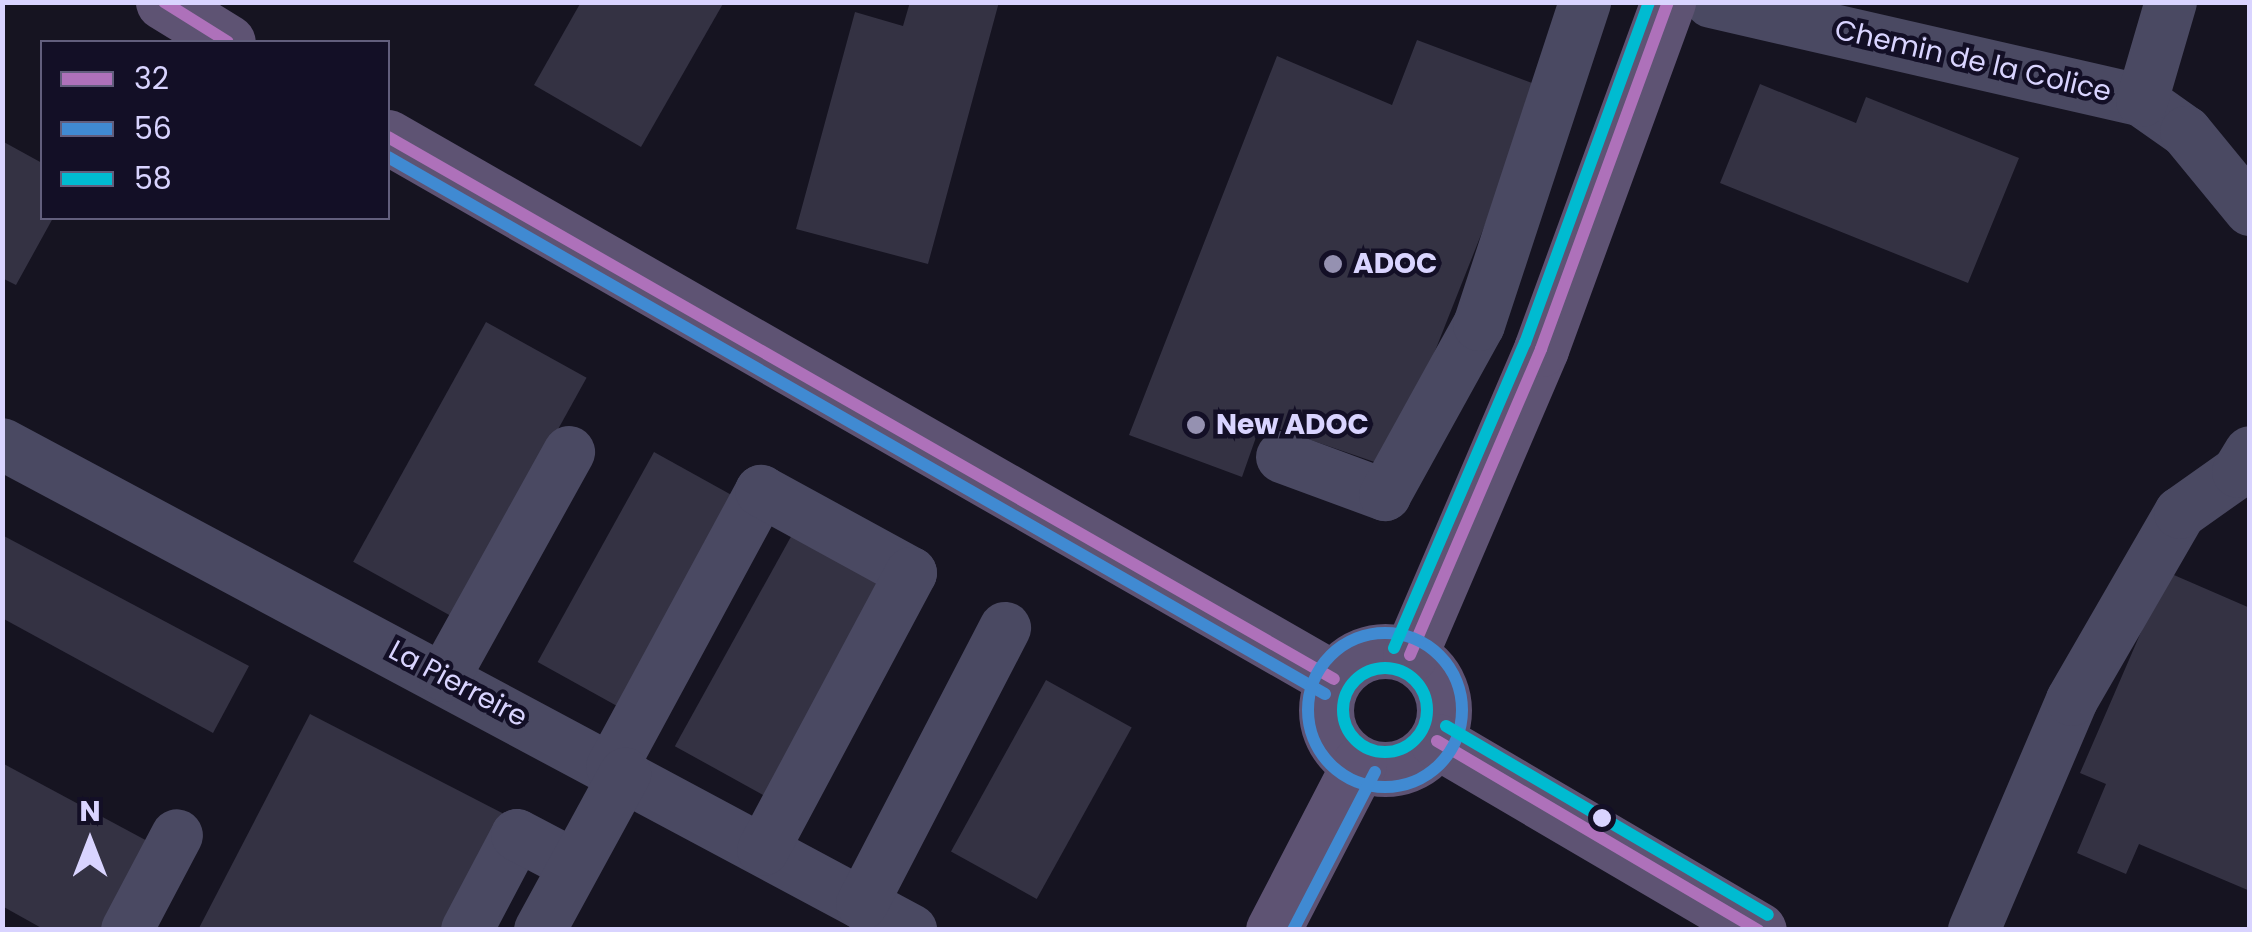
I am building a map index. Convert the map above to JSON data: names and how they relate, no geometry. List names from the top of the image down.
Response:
{
  "streets": {
    "street": ["Chemin de la Colice", "La Pierreire"]
  },
  "places": ["ADOC", "New ADOC"],
  "lines": ["transit line 32", "transit line 58", "transit line 56"],
  "legend": ["32", "56", "58"],
  "north": "top"
}
